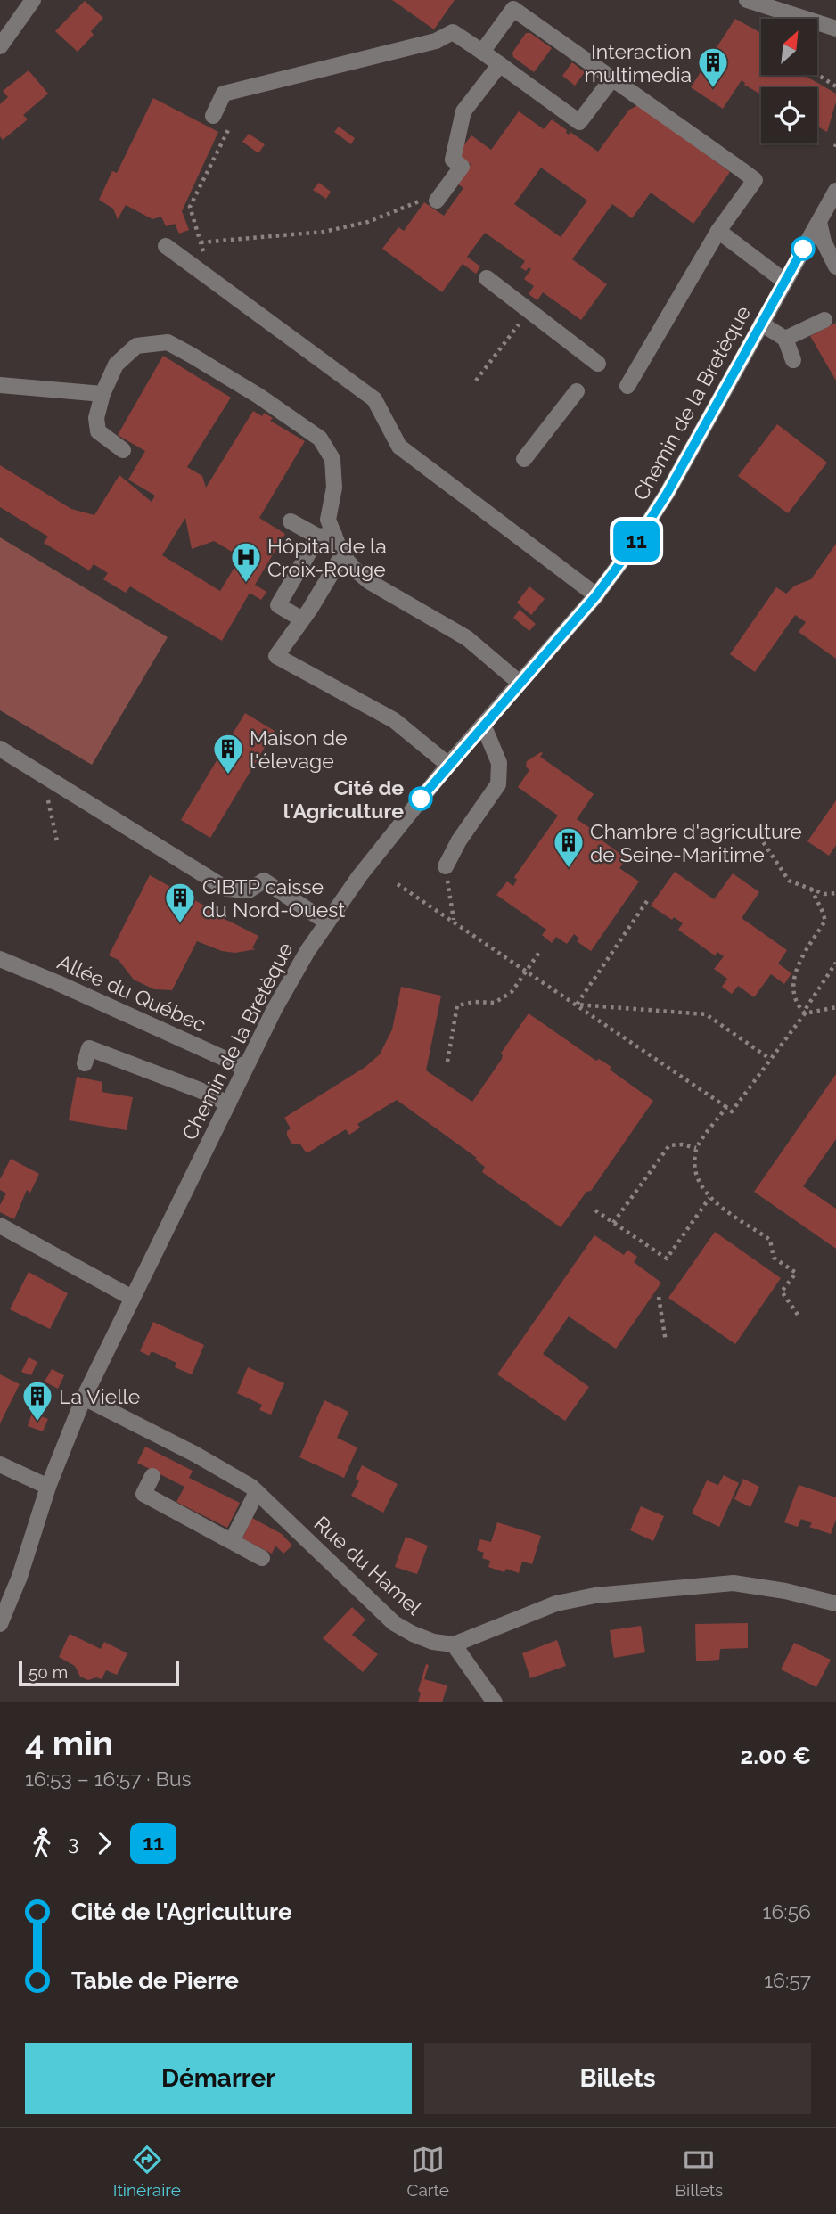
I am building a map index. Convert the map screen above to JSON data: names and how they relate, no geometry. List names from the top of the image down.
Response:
{
  "streets": {
    "street": ["Chemin de la Bretèque", "Allée du Québec", "Rue du Hamel"]
  },
  "crossings": [
    ["Chemin de la Bretèque", "Allée du Québec"],
    ["Chemin de la Bretèque", "Rue du Hamel"]
  ],
  "places": {
    "building": [
      "Interaction multimedia",
      "Maison de l'élevage",
      "Chambre d'agriculture de Seine-Maritime",
      "CIBTP caisse du Nord-Ouest",
      "La Vielle"
    ],
    "hospital": ["Hôpital de la Croix-Rouge"],
    "other": ["Cité de l'Agriculture"]
  },
  "lines": ["bus line 11"],
  "scale_bar": "50 m",
  "north": "top right",
  "page": {
    "on_map": "11",
    "scale": "50 m",
    "heading": ["4 min", "16:53 – 16:57 · Bus", "2.00 €"],
    "legs": ["3", "11"],
    "list": [
      {
        "name": "Cité de l'Agriculture",
        "value": "16:56"
      },
      {
        "name": "Table de Pierre",
        "value": "16:57"
      }
    ],
    "buttons": ["Démarrer", "Billets"],
    "tabs": ["Itinéraire", "Carte", "Billets"]
  }
}
